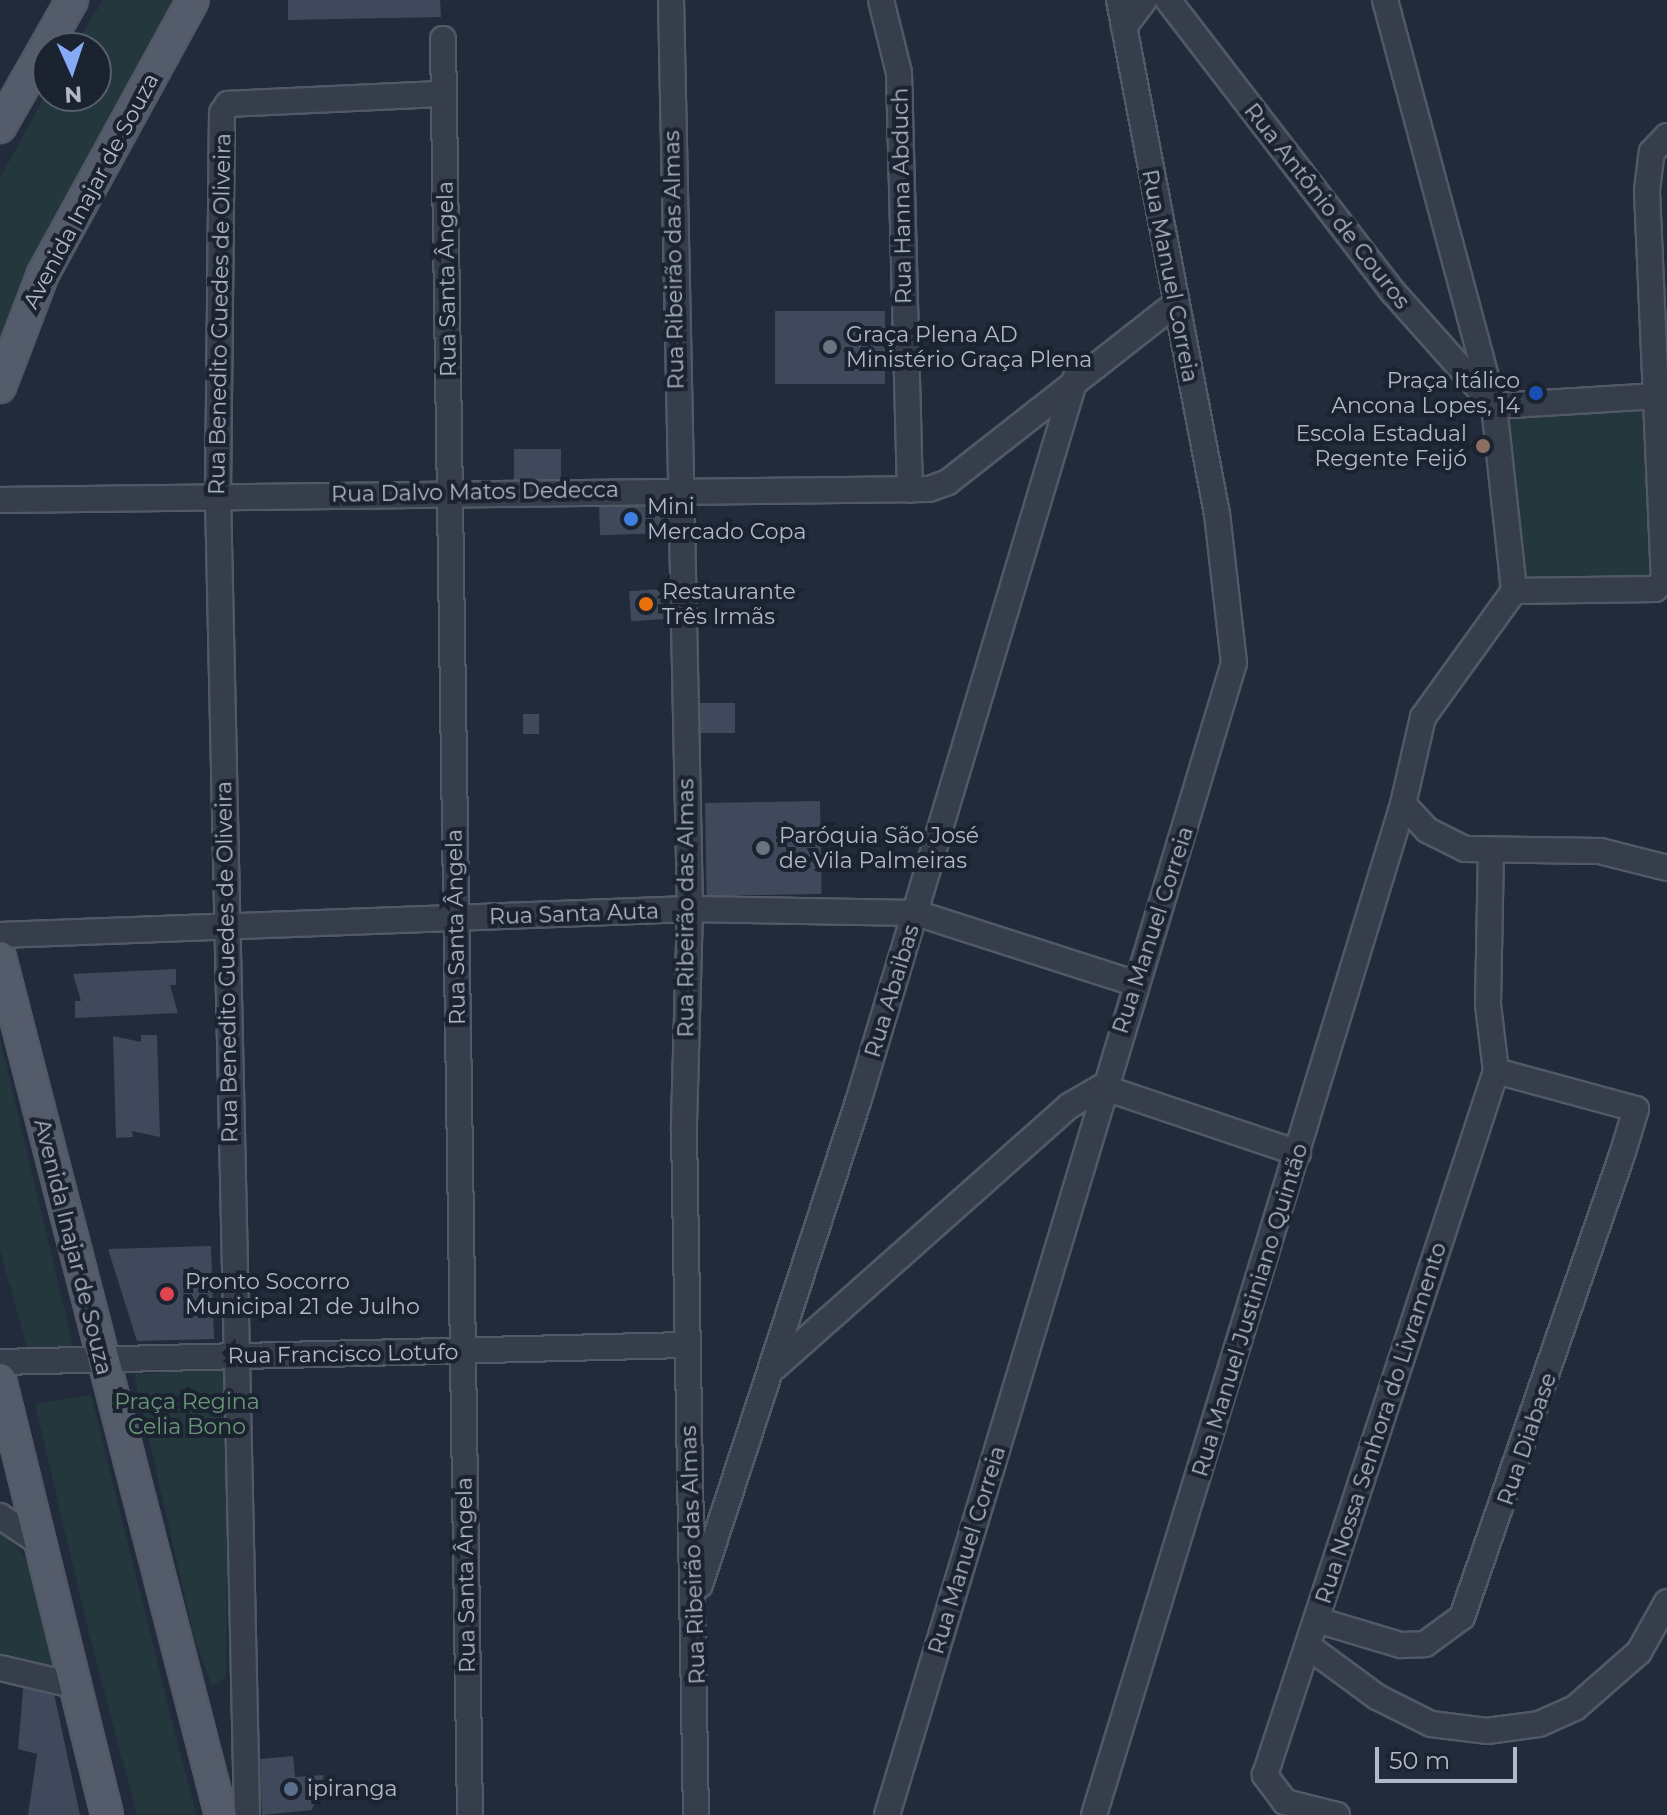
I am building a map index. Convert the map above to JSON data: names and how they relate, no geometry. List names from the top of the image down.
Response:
{
  "streets": {
    "main road": ["Avenida Inajar de Souza"],
    "street": [
      "Rua Hanna Abduch",
      "Rua Antônio de Couros",
      "Rua Ribeirão das Almas",
      "Rua Manuel Correia",
      "Rua Santa Ângela",
      "Rua Benedito Guedes de Oliveira",
      "Rua Dalvo Matos Dedecca",
      "Rua Santa Auta",
      "Rua Abaibas",
      "Rua Manuel Justiniano Quintão",
      "Rua Francisco Lotufo",
      "Rua Nossa Senhora do Livramento",
      "Rua Diabase"
    ]
  },
  "crossings": [
    ["Avenida Inajar de Souza", "Rua Francisco Lotufo"],
    ["Rua Hanna Abduch", "Rua Dalvo Matos Dedecca"],
    ["Rua Ribeirão das Almas", "Rua Dalvo Matos Dedecca"],
    ["Rua Ribeirão das Almas", "Rua Santa Auta"],
    ["Rua Ribeirão das Almas", "Rua Abaibas"],
    ["Rua Ribeirão das Almas", "Rua Francisco Lotufo"],
    ["Rua Manuel Correia", "Rua Dalvo Matos Dedecca"],
    ["Rua Manuel Correia", "Rua Santa Auta"],
    ["Rua Santa Ângela", "Rua Benedito Guedes de Oliveira"],
    ["Rua Santa Ângela", "Rua Dalvo Matos Dedecca"],
    ["Rua Santa Ângela", "Rua Santa Auta"],
    ["Rua Santa Ângela", "Rua Francisco Lotufo"],
    ["Rua Benedito Guedes de Oliveira", "Rua Dalvo Matos Dedecca"],
    ["Rua Benedito Guedes de Oliveira", "Rua Santa Auta"],
    ["Rua Benedito Guedes de Oliveira", "Rua Francisco Lotufo"],
    ["Rua Dalvo Matos Dedecca", "Rua Abaibas"],
    ["Rua Santa Auta", "Rua Abaibas"],
    ["Rua Nossa Senhora do Livramento", "Rua Diabase"]
  ],
  "parks": ["Praça Regina Celia Bono"],
  "places": [
    "Graça Plena AD Ministério Graça Plena",
    "Praça Itálico Ancona Lopes, 14",
    "Escola Estadual Regente Feijó",
    "Mini Mercado Copa",
    "Restaurante Três Irmãs",
    "Paróquia São José de Vila Palmeiras",
    "Pronto Socorro Municipal 21 de Julho",
    "ipiranga"
  ],
  "scale_bar": "50 m",
  "north": "bottom"
}
